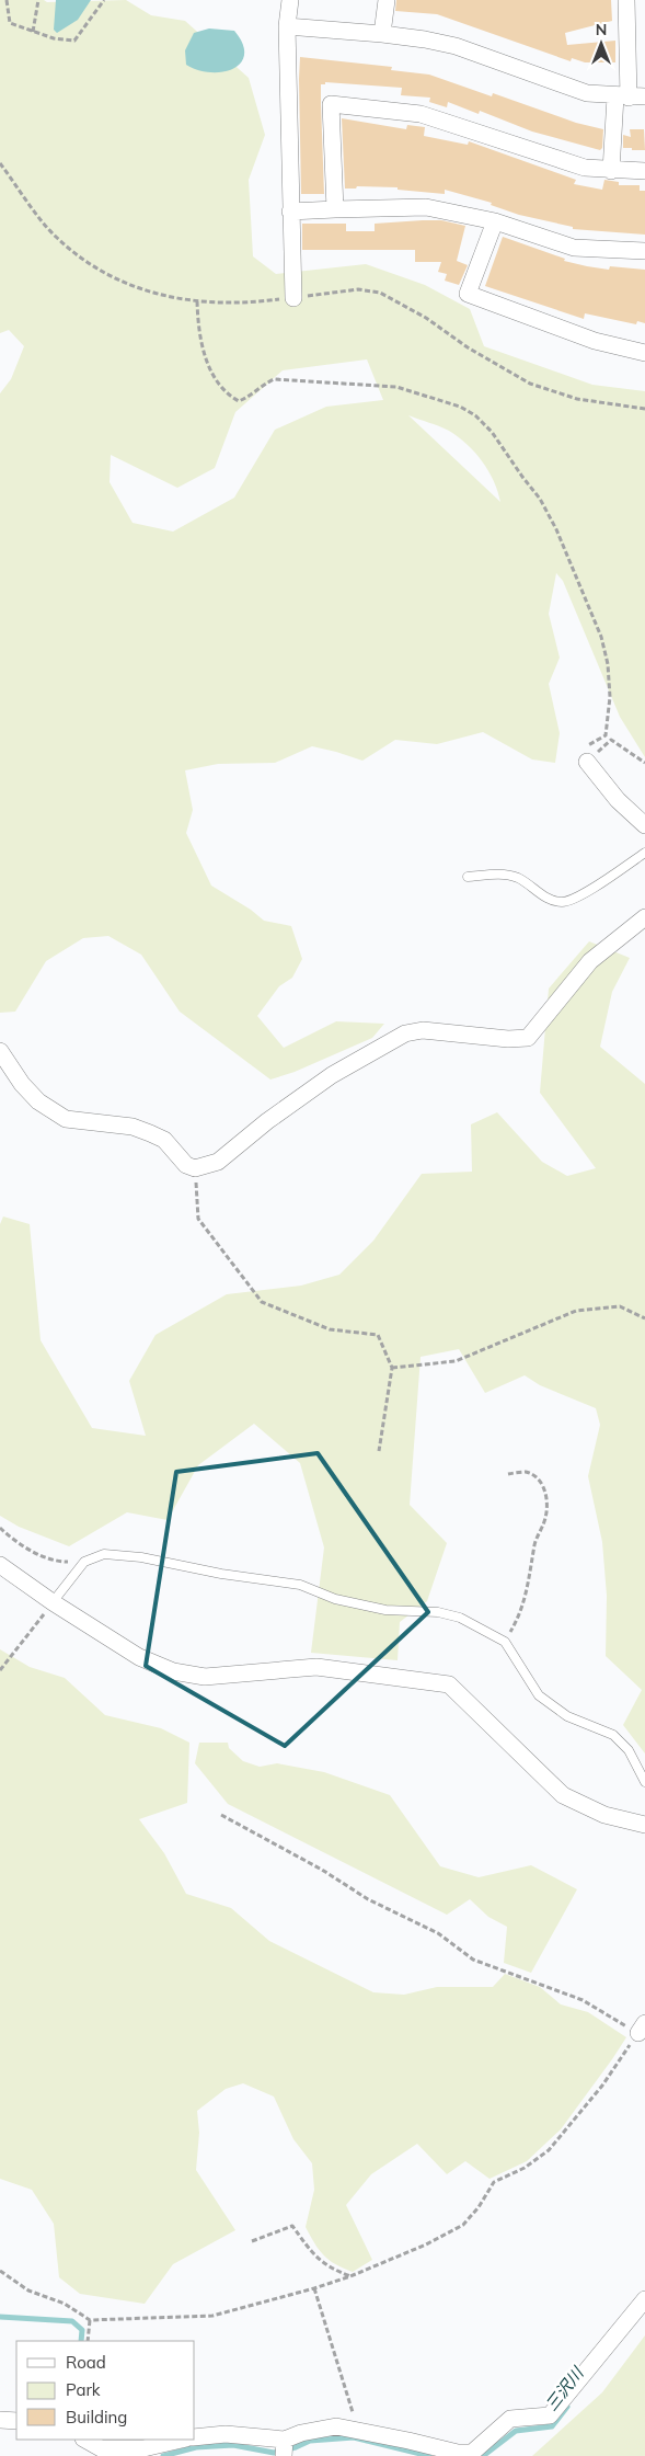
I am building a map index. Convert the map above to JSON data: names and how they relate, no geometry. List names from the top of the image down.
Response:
{
  "water": ["三沢川"],
  "legend": ["Road", "Park", "Building"],
  "north": "top"
}
